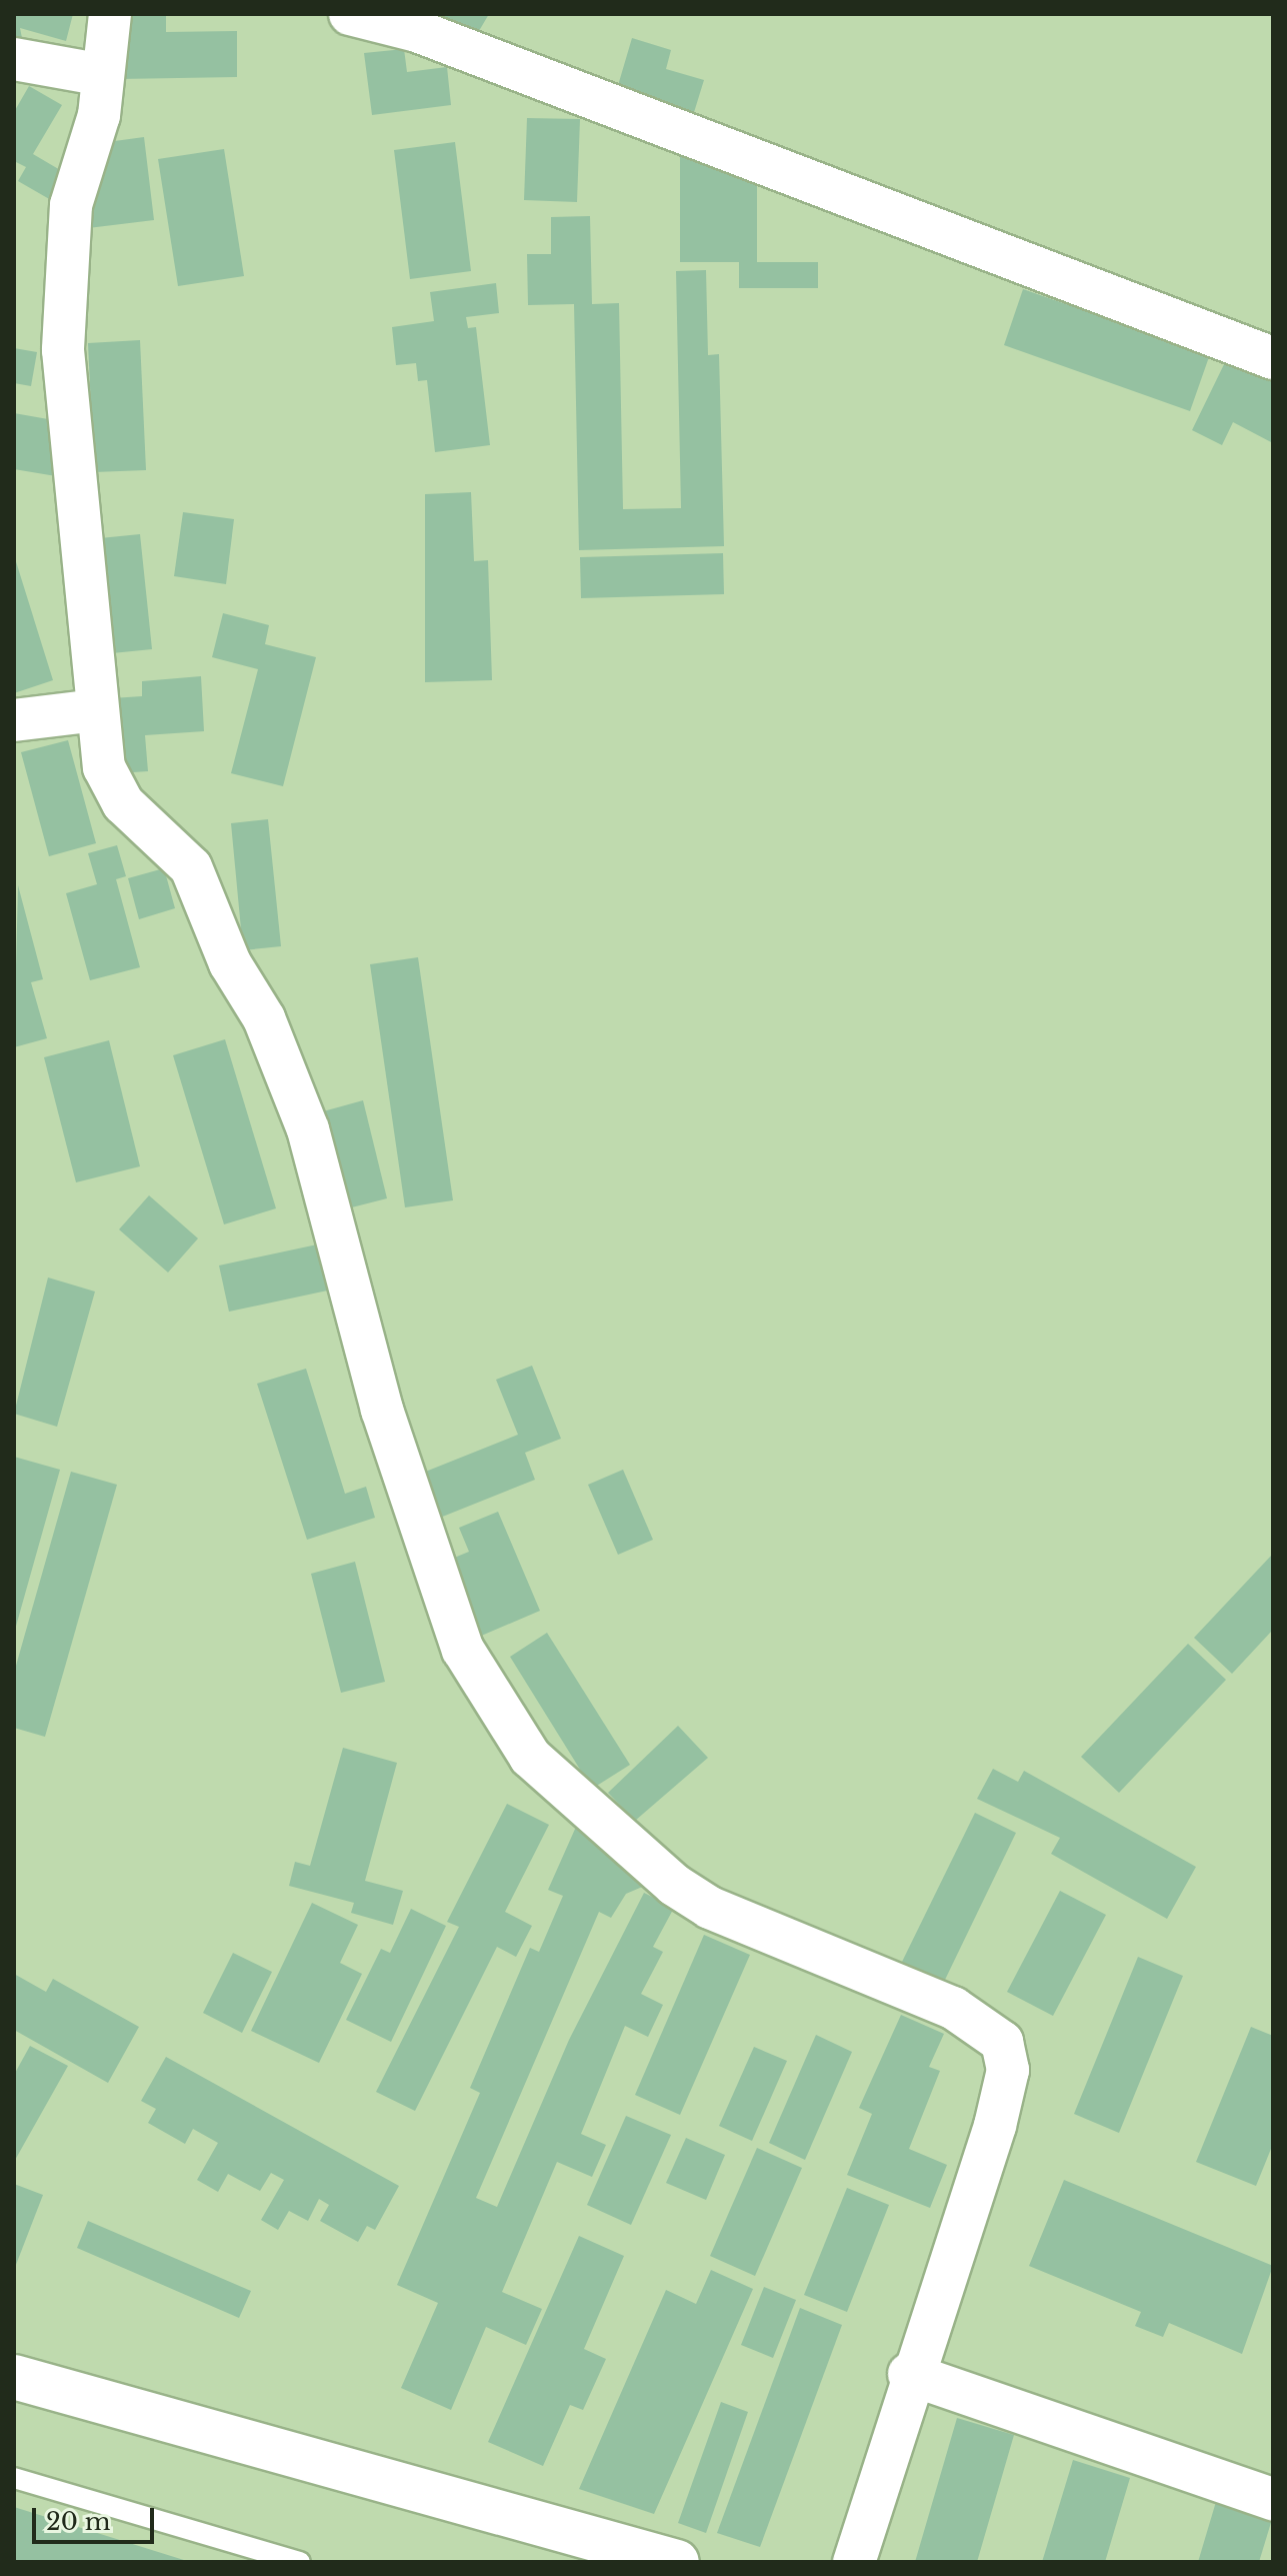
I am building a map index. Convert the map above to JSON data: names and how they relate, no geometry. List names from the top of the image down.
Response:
{
  "scale_bar": "20 m"
}
